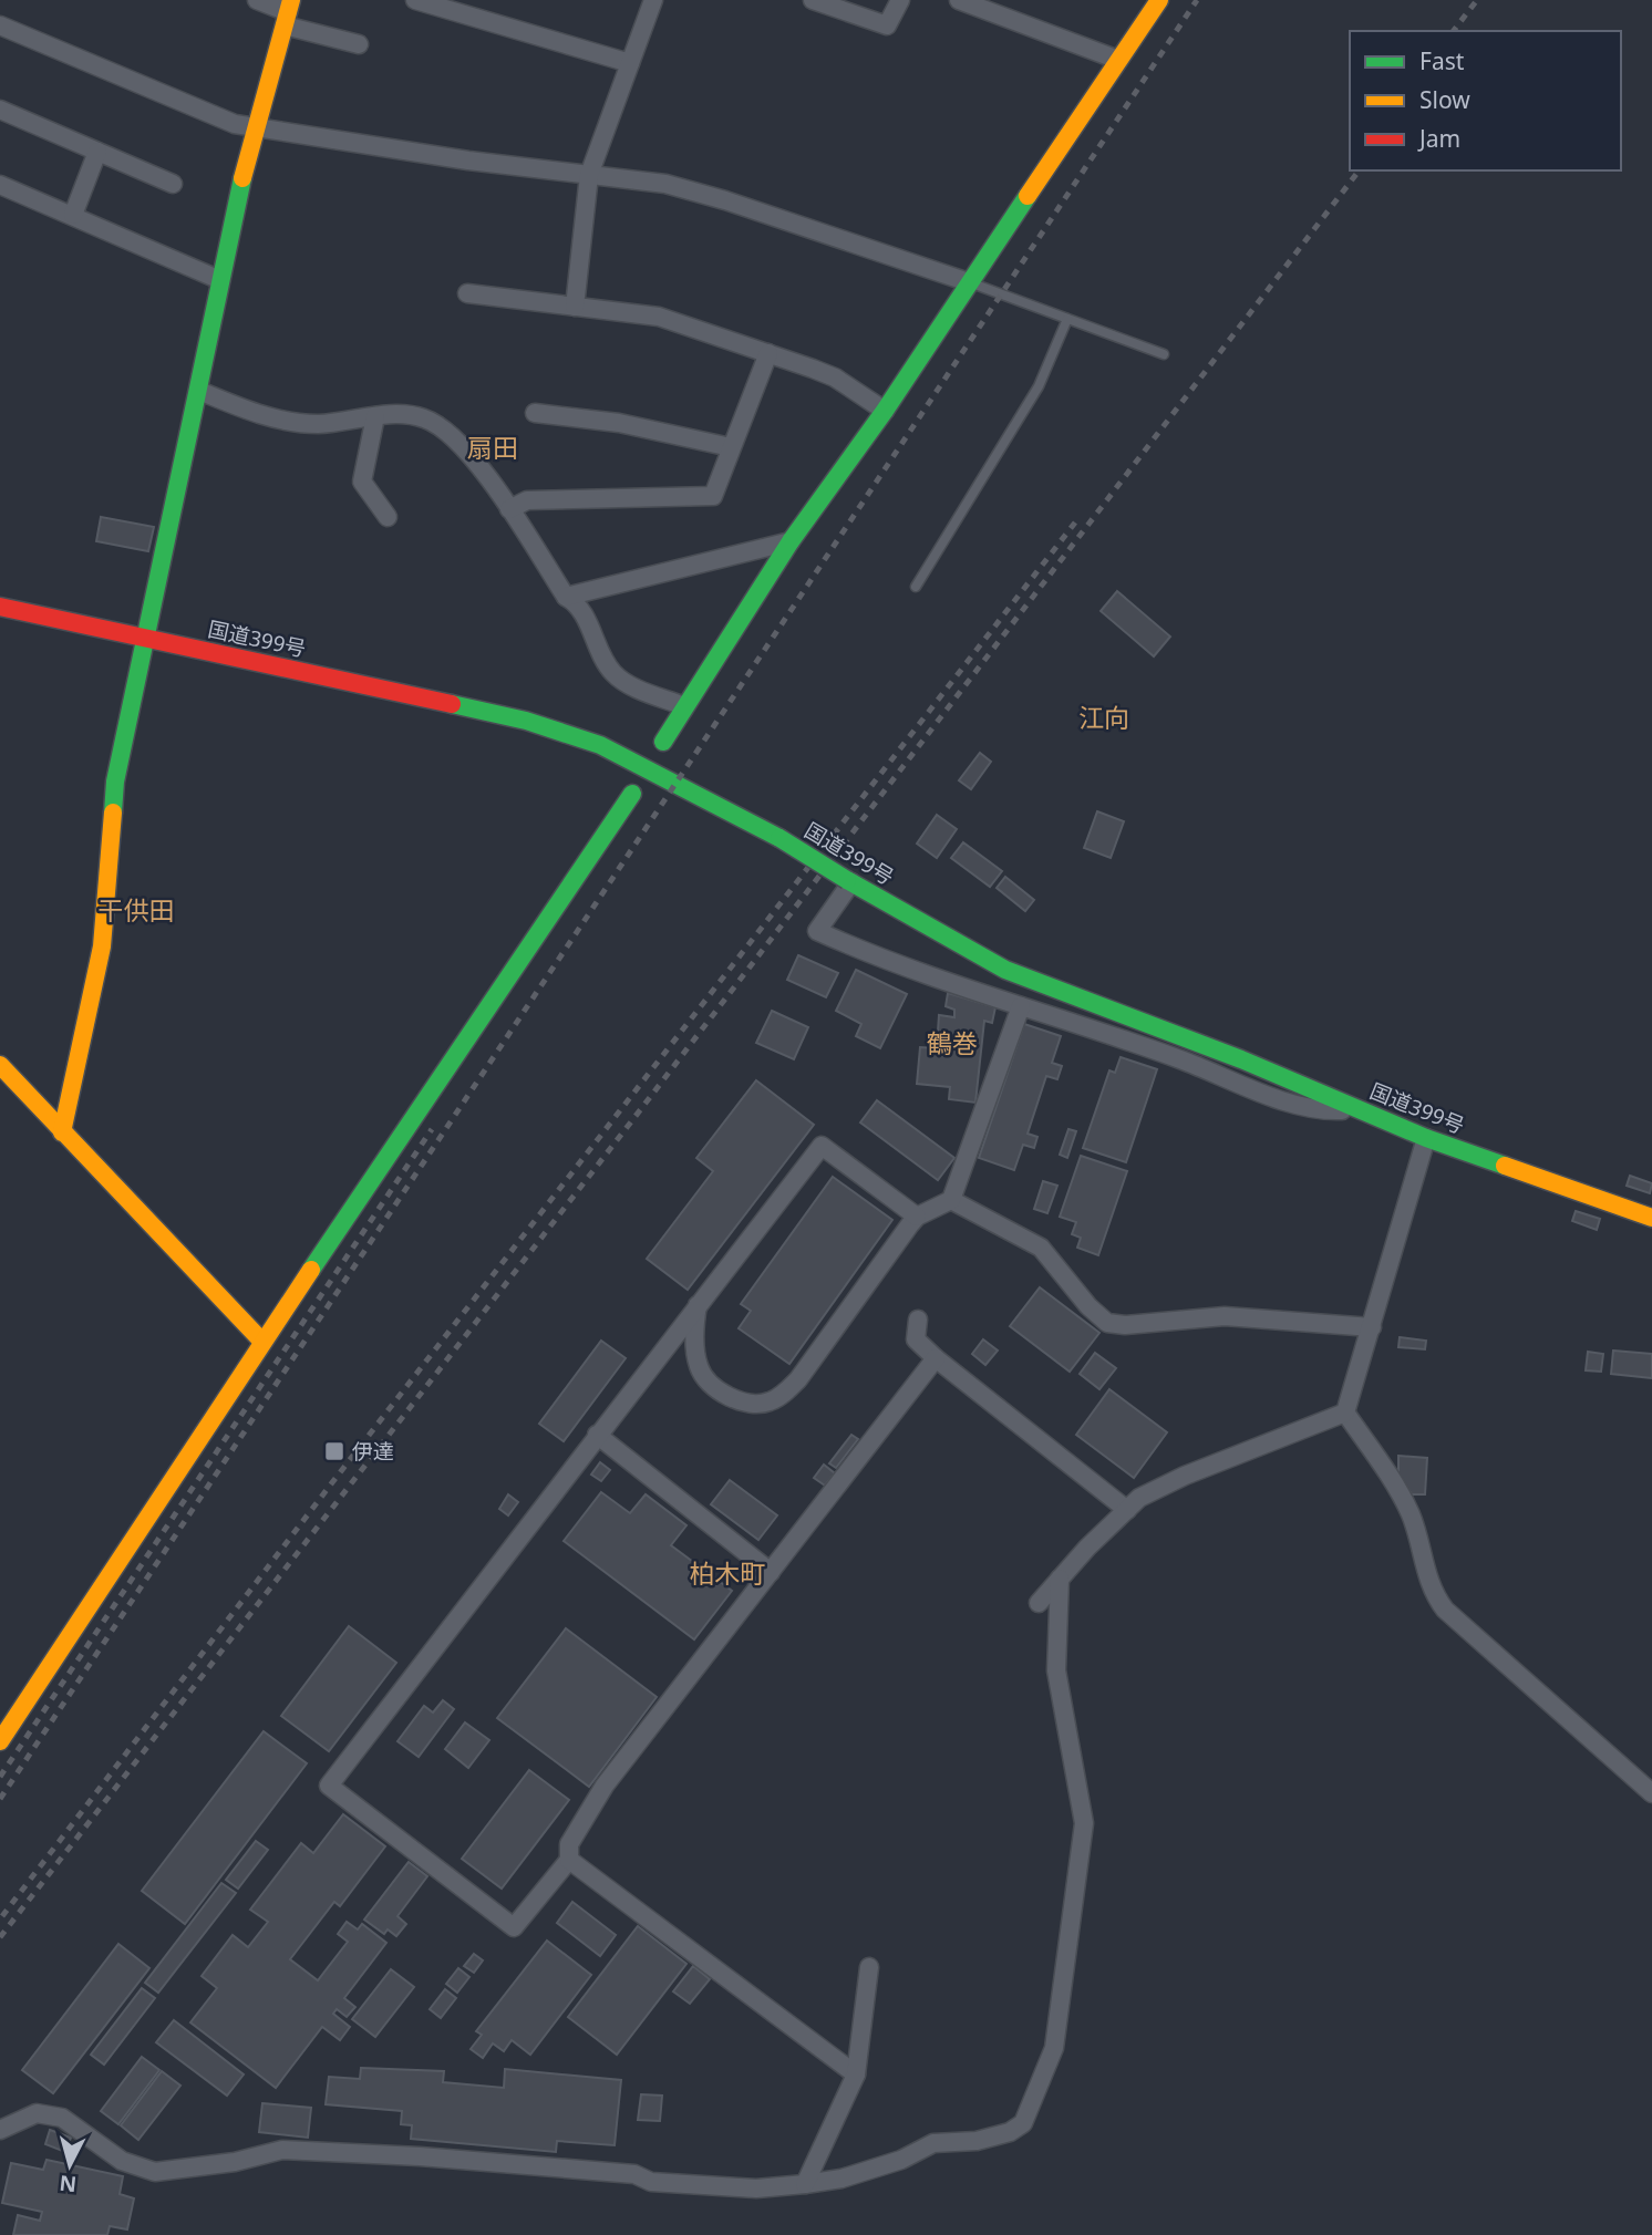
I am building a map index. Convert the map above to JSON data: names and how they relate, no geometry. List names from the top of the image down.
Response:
{
  "streets": {
    "main road": ["国道399号"]
  },
  "districts": [
    "扇田",
    "江向",
    "干供田",
    "鶴巻",
    "柏木町"
  ],
  "places": {
    "transit": ["伊達"]
  },
  "legend": ["Fast", "Slow", "Jam"],
  "north": "bottom"
}
